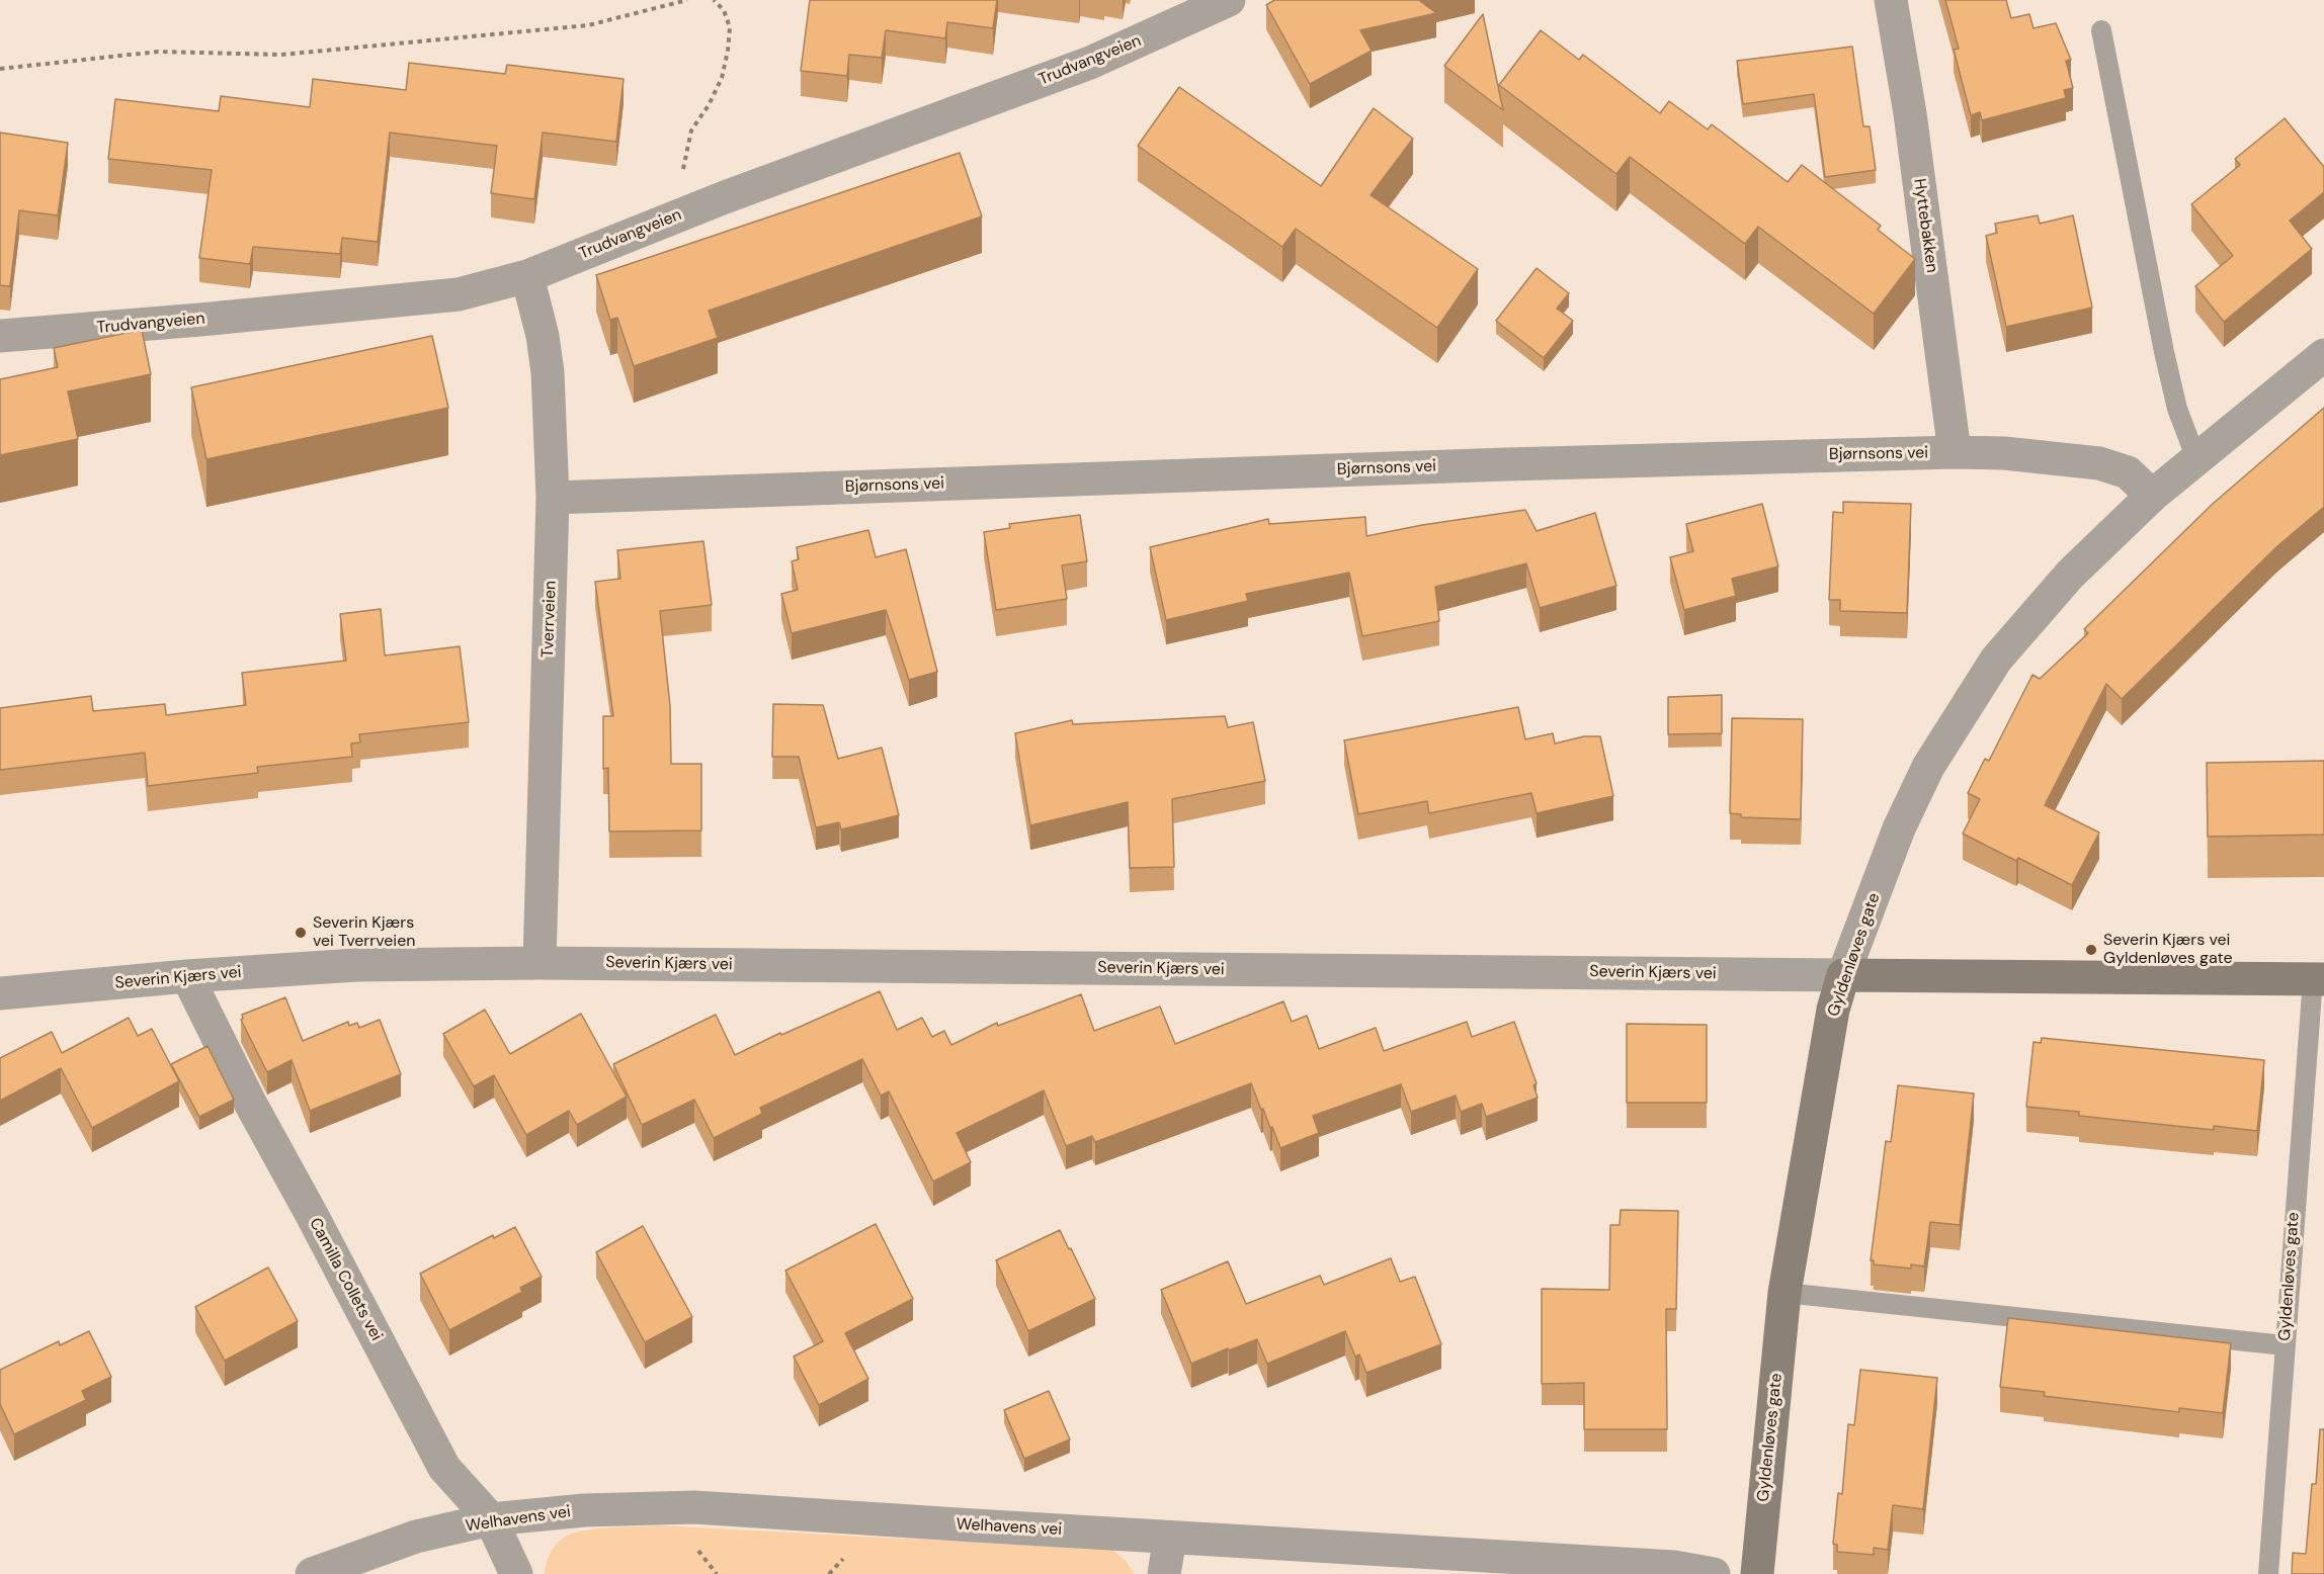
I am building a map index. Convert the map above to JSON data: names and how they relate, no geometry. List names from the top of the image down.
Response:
{
  "streets": {
    "main road": ["Gyldenløves gate", "Severin Kjærs vei"],
    "street": [
      "Trudvangveien",
      "Hyttebakken",
      "Bjørnsons vei",
      "Tverrveien",
      "Camilla Collets vei",
      "Welhavens vei"
    ]
  },
  "crossings": [
    ["Trudvangveien", "Tverrveien"],
    ["Hyttebakken", "Bjørnsons vei"],
    ["Bjørnsons vei", "Tverrveien"],
    ["Bjørnsons vei", "Gyldenløves gate"],
    ["Tverrveien", "Severin Kjærs vei"],
    ["Gyldenløves gate", "Severin Kjærs vei"],
    ["Severin Kjærs vei", "Camilla Collets vei"],
    ["Camilla Collets vei", "Welhavens vei"]
  ],
  "places": ["Severin Kjærs vei Tverrveien", "Severin Kjærs vei Gyldenløves gate"]
}
